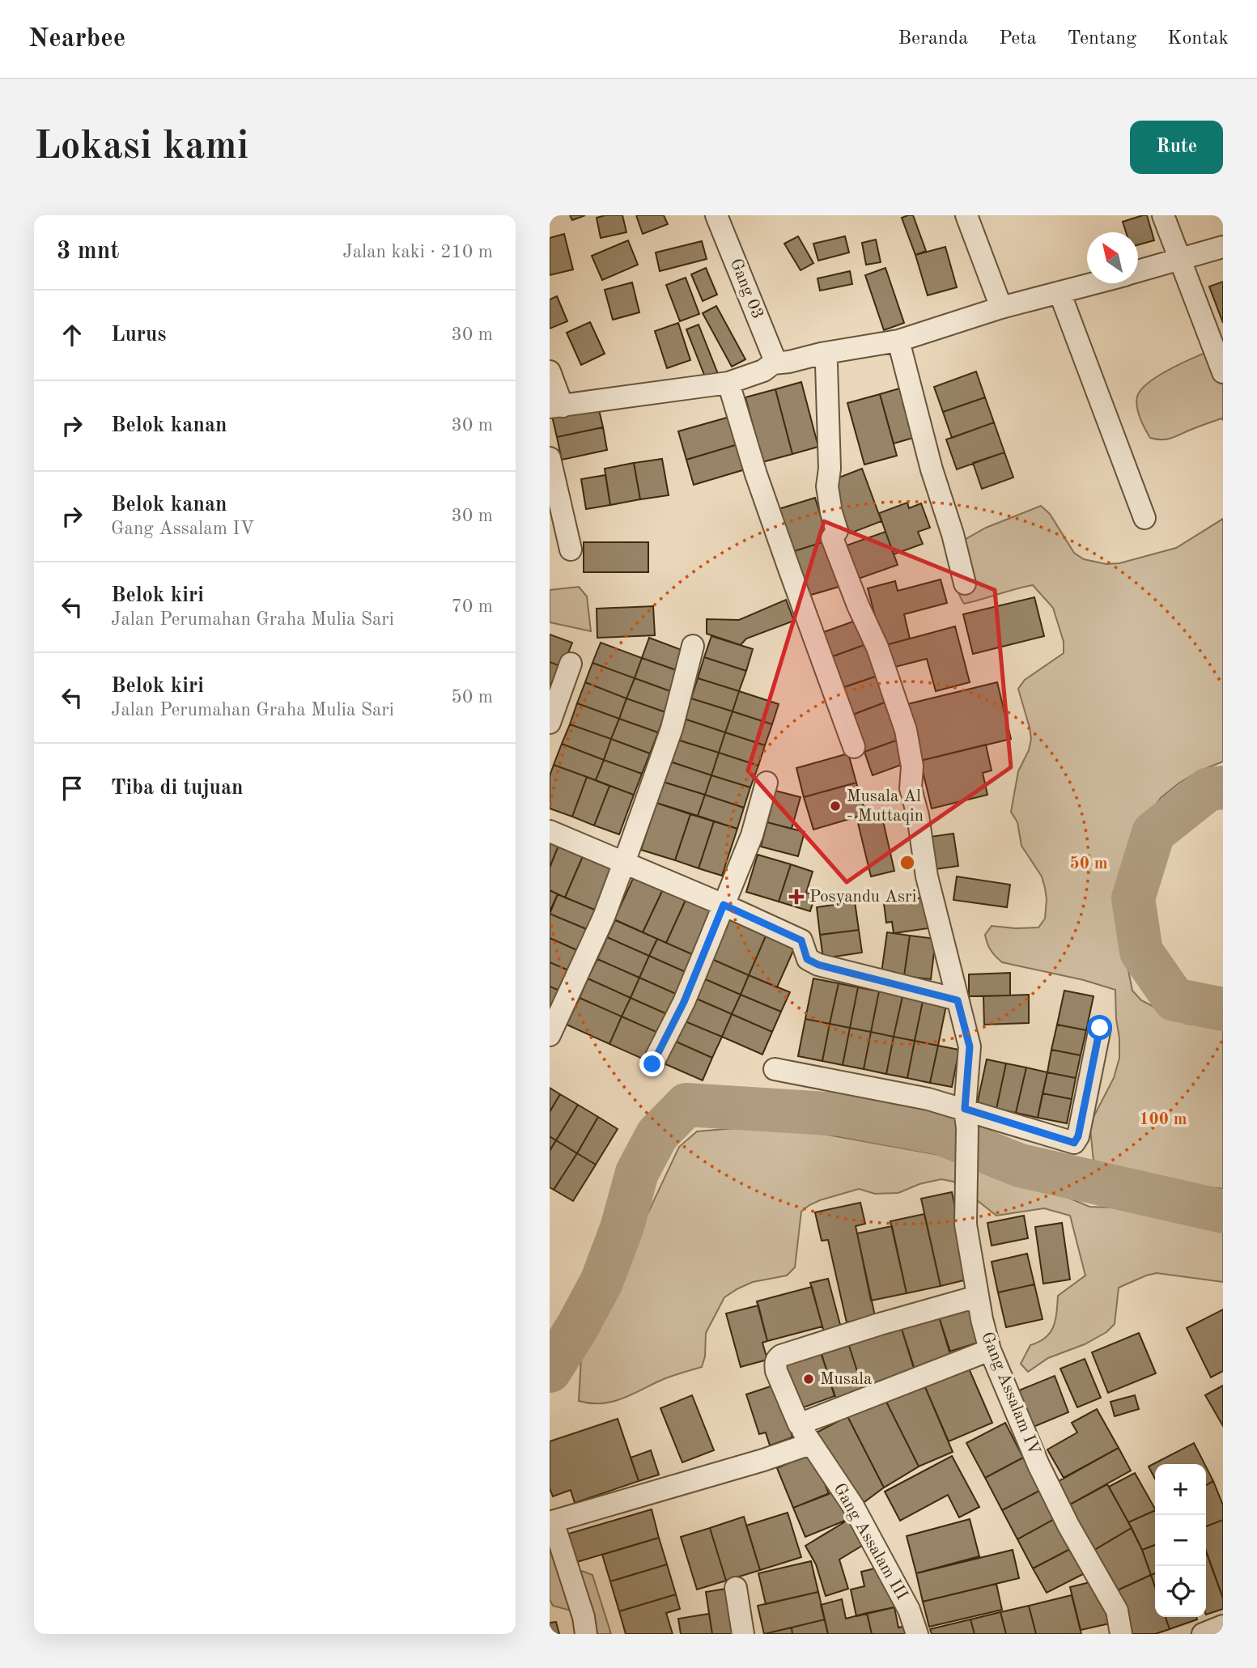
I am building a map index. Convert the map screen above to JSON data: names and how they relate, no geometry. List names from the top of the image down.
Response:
{
  "streets": {
    "street": ["Gang 03", "Gang Assalam IV", "Gang Assalam III"]
  },
  "crossings": [
    ["Gang Assalam IV", "Gang Assalam III"]
  ],
  "places": {
    "other": ["Musala Al - Muttaqin", "Musala"],
    "health": ["Posyandu Asri"]
  },
  "north": "top left",
  "page": {
    "header": "Nearbee",
    "nav": [
      "Beranda",
      "Peta",
      "Tentang",
      "Kontak"
    ],
    "buttons": "Rute",
    "title": "Lokasi kami",
    "heading": ["3 mnt", "Jalan kaki · 210 m"],
    "list": [
      ["Lurus", "30 m"],
      ["Belok kanan", "30 m"],
      ["Belok kanan", "Gang Assalam IV", "30 m"],
      ["Belok kiri", "Jalan Perumahan Graha Mulia Sari", "70 m"],
      ["Belok kiri", "Jalan Perumahan Graha Mulia Sari", "50 m"],
      "Tiba di tujuan"
    ],
    "map_buttons": ["+", "−"]
  },
  "rings": ["50 m", "100 m"]
}
